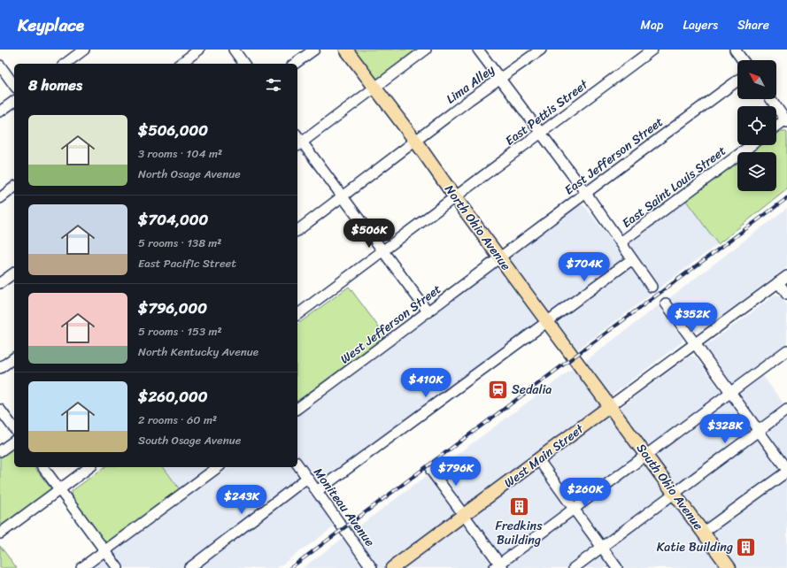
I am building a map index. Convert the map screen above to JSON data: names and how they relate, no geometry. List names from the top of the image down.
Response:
{
  "streets": {
    "main road": ["North Ohio Avenue", "West Main Street", "South Ohio Avenue"],
    "street": [
      "Lima Alley",
      "East Pettis Street",
      "East Jefferson Street",
      "East Saint Louis Street",
      "West Jefferson Street",
      "Moniteau Avenue"
    ]
  },
  "crossings": [
    ["Lima Alley", "North Ohio Avenue"],
    ["East Pettis Street", "North Ohio Avenue"],
    ["East Jefferson Street", "North Ohio Avenue"],
    ["East Jefferson Street", "West Jefferson Street"],
    ["North Ohio Avenue", "West Jefferson Street"],
    ["North Ohio Avenue", "West Main Street"],
    ["North Ohio Avenue", "South Ohio Avenue"],
    ["West Main Street", "South Ohio Avenue"]
  ],
  "places": {
    "station": ["Sedalia"],
    "building": ["Fredkins Building", "Katie Building"]
  },
  "north": "top left",
  "page": {
    "header": "Keyplace",
    "nav": ["Map", "Layers", "Share"],
    "heading": "8 homes",
    "list": [
      {
        "name": "$506,000",
        "note": "3 rooms · 104 m² · North Osage Avenue"
      },
      {
        "name": "$704,000",
        "note": "5 rooms · 138 m² · East Pacific Street"
      },
      {
        "name": "$796,000",
        "note": "5 rooms · 153 m² · North Kentucky Avenue"
      },
      {
        "name": "$260,000",
        "note": "2 rooms · 60 m² · South Osage Avenue"
      }
    ],
    "price": [
      "$506K",
      "$704K",
      "$352K",
      "$410K",
      "$328K",
      "$796K",
      "$260K",
      "$243K"
    ]
  }
}
